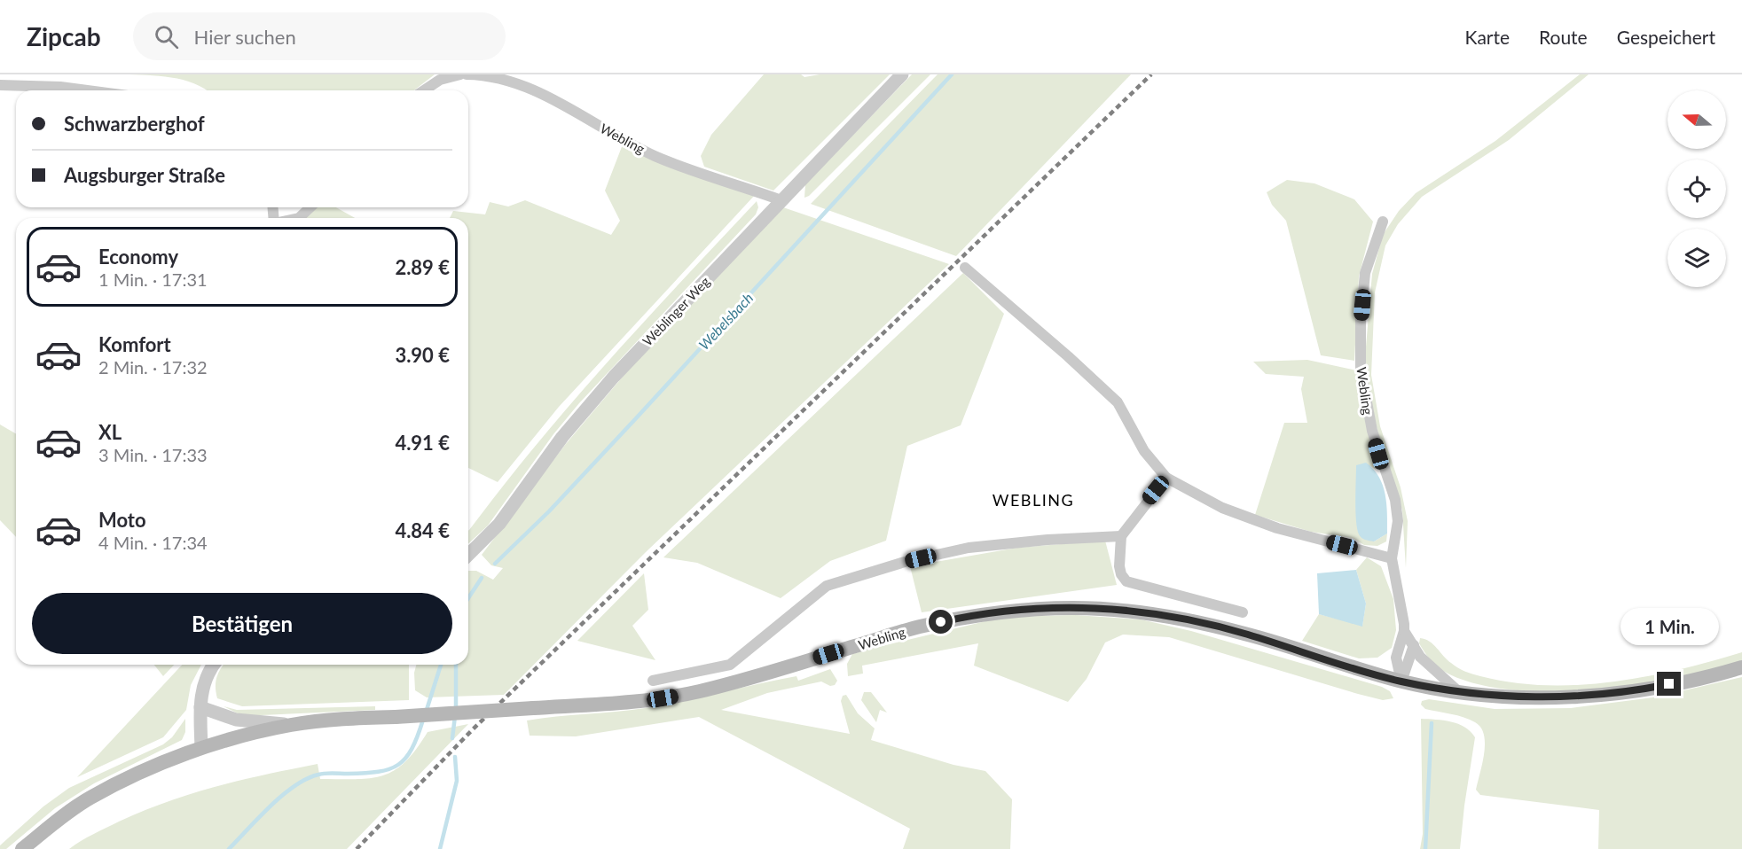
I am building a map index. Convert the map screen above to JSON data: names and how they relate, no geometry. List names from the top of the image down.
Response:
{
  "streets": {
    "main road": ["Webling"],
    "street": ["Weblinger Weg"]
  },
  "crossings": [
    ["Webling", "Weblinger Weg"]
  ],
  "districts": ["WEBLING"],
  "water": ["Webelsbach"],
  "north": "left",
  "page": {
    "header": "Zipcab",
    "search": "Hier suchen",
    "nav": ["Karte", "Route", "Gespeichert"],
    "banner": ["Schwarzberghof", "Augsburger Straße"],
    "list": [
      {
        "name": "Economy",
        "note": "1 Min. · 17:31",
        "value": "2.89 €"
      },
      {
        "name": "Komfort",
        "note": "2 Min. · 17:32",
        "value": "3.90 €"
      },
      {
        "name": "XL",
        "note": "3 Min. · 17:33",
        "value": "4.91 €"
      },
      {
        "name": "Moto",
        "note": "4 Min. · 17:34",
        "value": "4.84 €"
      }
    ],
    "buttons": "Bestätigen",
    "bubble": "1 Min."
  }
}
